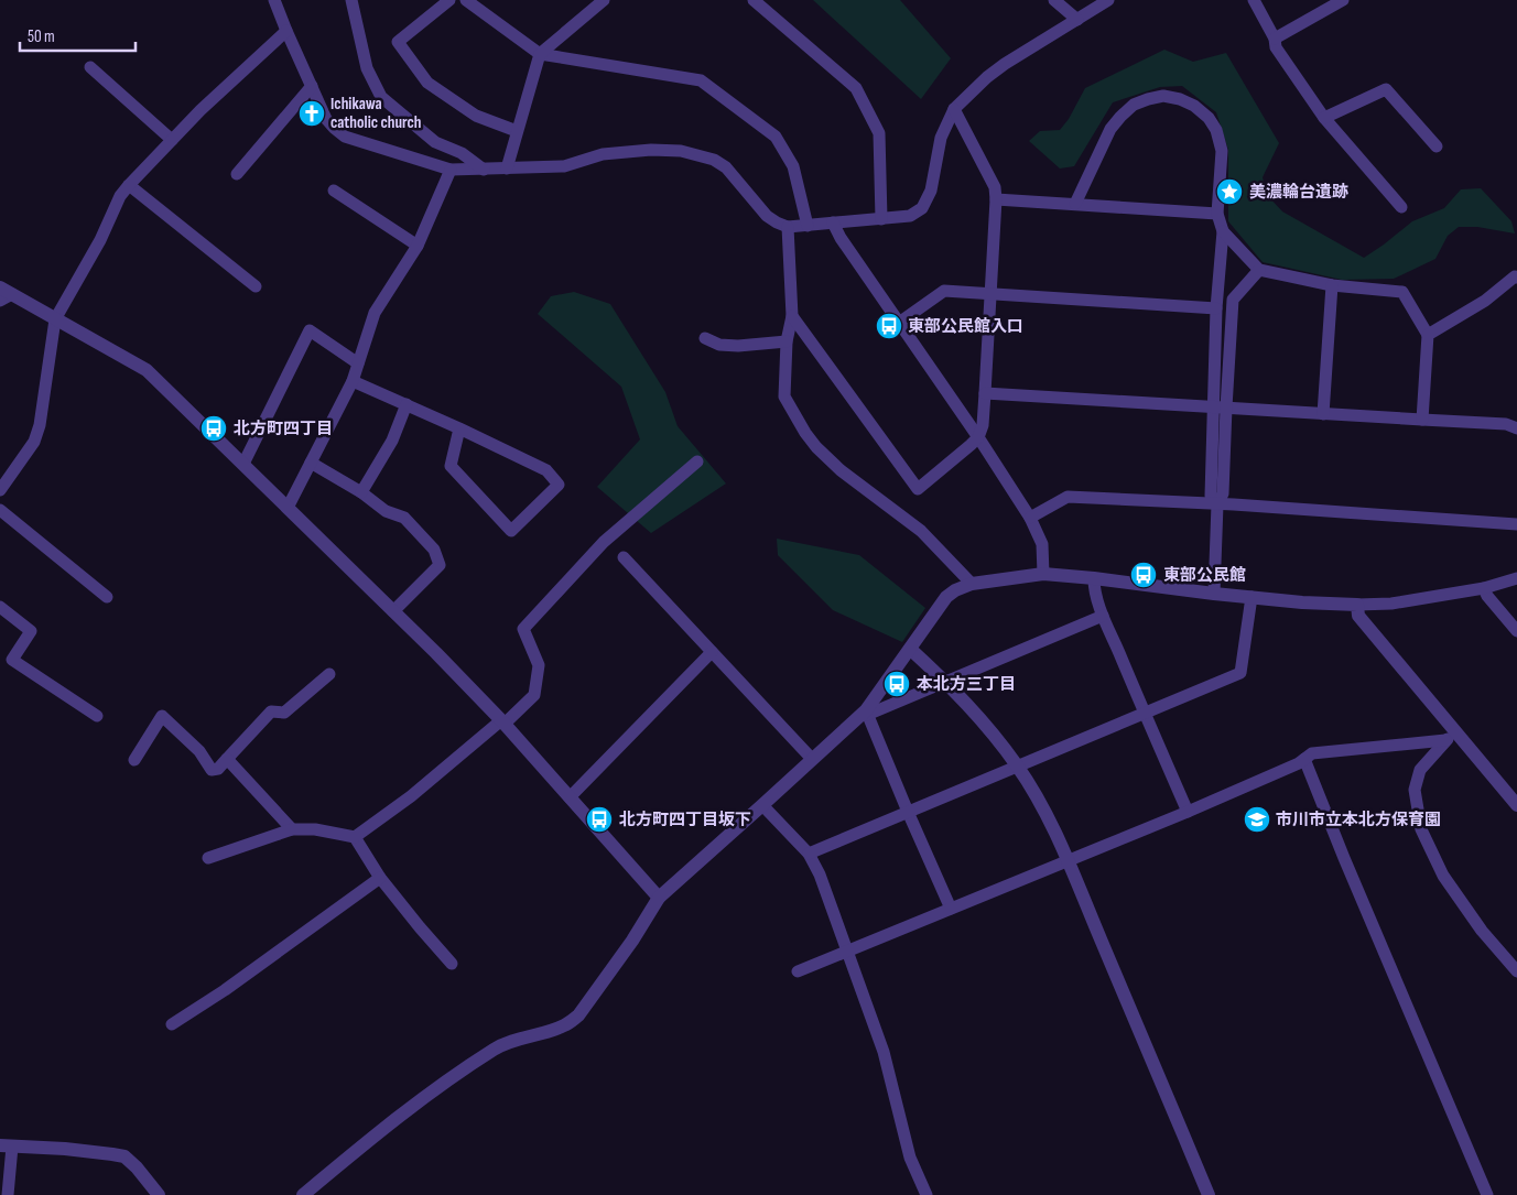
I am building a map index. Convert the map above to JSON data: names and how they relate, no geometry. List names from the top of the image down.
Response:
{
  "places": {
    "church": ["Ichikawa catholic church"],
    "place": ["美濃輪台遺跡"],
    "bus stop": [
      "東部公民館入口",
      "北方町四丁目",
      "東部公民館",
      "本北方三丁目",
      "北方町四丁目坂下"
    ],
    "school or university": ["市川市立本北方保育園"]
  },
  "scale_bar": "50 m"
}
